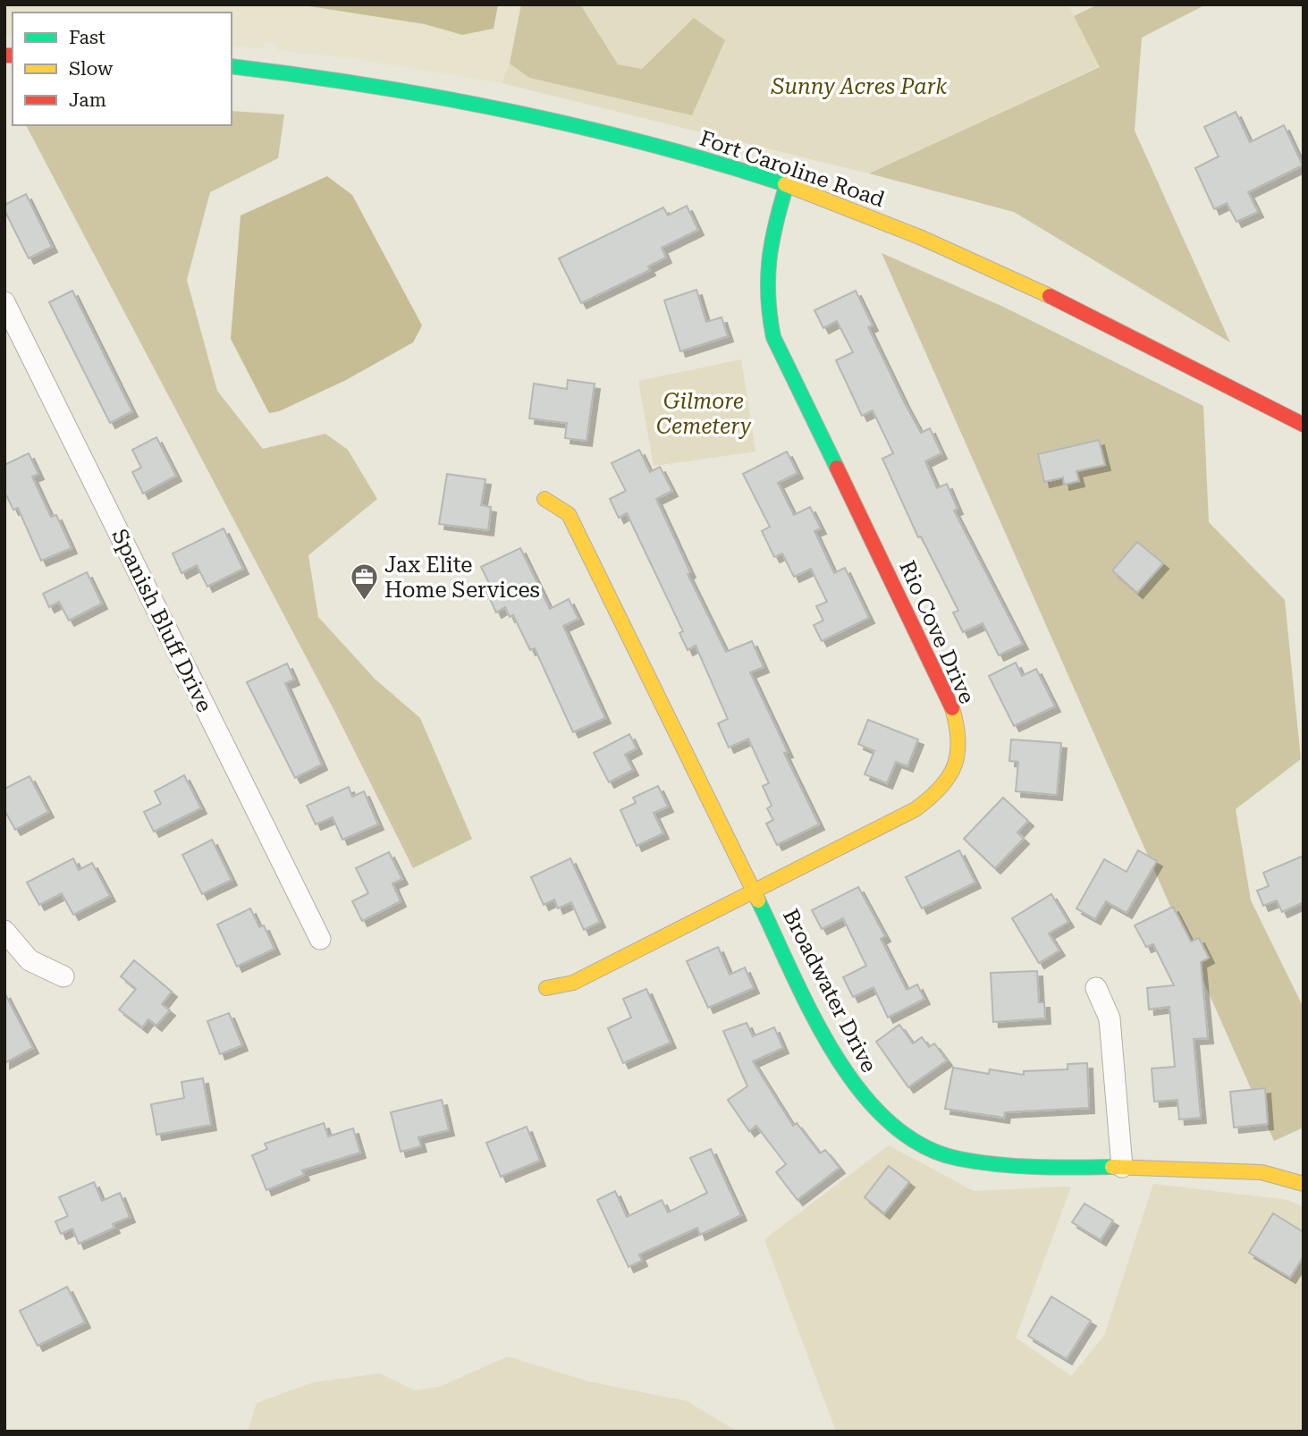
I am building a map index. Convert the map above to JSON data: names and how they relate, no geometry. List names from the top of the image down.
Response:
{
  "streets": {
    "street": [
      "Fort Caroline Road",
      "Spanish Bluff Drive",
      "Rio Cove Drive",
      "Broadwater Drive"
    ]
  },
  "crossings": [
    ["Fort Caroline Road", "Rio Cove Drive"],
    ["Rio Cove Drive", "Broadwater Drive"]
  ],
  "parks": ["Sunny Acres Park", "Gilmore Cemetery"],
  "places": {
    "office": ["Jax Elite Home Services"]
  },
  "legend": ["Fast", "Slow", "Jam"]
}
